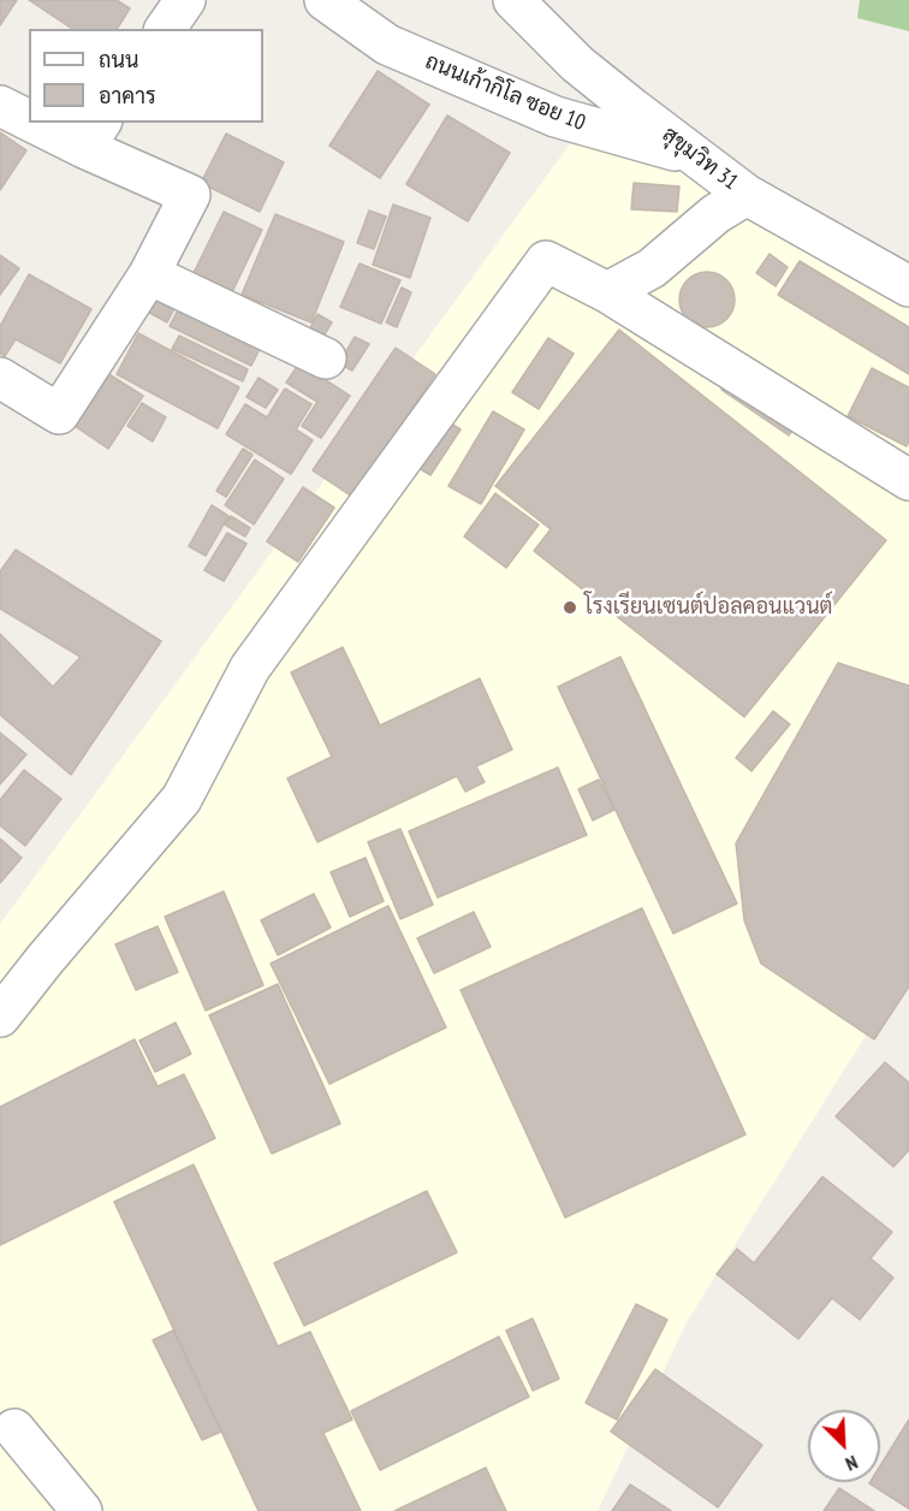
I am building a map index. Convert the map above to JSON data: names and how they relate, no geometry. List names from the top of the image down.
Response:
{
  "streets": {
    "street": ["ถนนเก้ากิโล ซอย 10", "สุขุมวิท 31"]
  },
  "crossings": [
    ["ถนนเก้ากิโล ซอย 10", "สุขุมวิท 31"]
  ],
  "places": ["โรงเรียนเซนต์ปอลคอนแวนต์"],
  "legend": ["ถนน", "อาคาร"],
  "north": "bottom right"
}
